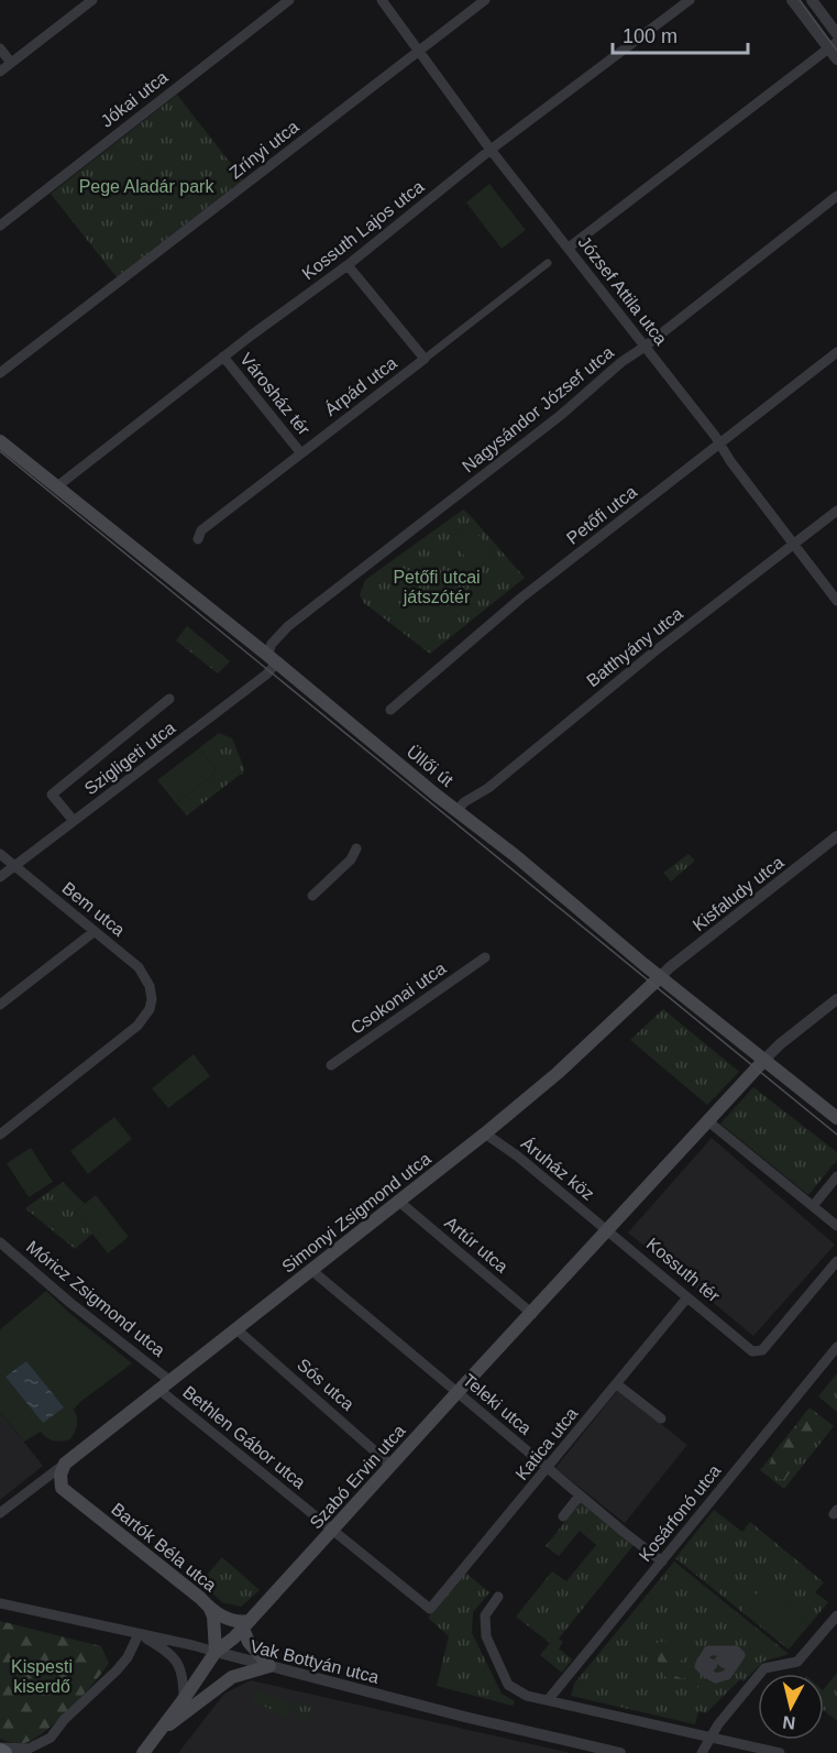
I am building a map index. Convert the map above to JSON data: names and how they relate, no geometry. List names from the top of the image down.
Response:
{
  "streets": {
    "main road": [
      "Üllői út",
      "Simonyi Zsigmond utca",
      "Szabó Ervin utca",
      "Bartók Béla utca"
    ],
    "street": [
      "Jókai utca",
      "Zrínyi utca",
      "Kossuth Lajos utca",
      "József Attila utca",
      "Árpád utca",
      "Városház tér",
      "Nagysándor József utca",
      "Petőfi utca",
      "Batthyány utca",
      "Szigligeti utca",
      "Kisfaludy utca",
      "Bem utca",
      "Csokonai utca",
      "Áruház köz",
      "Artúr utca",
      "Kossuth tér",
      "Móricz Zsigmond utca",
      "Sós utca",
      "Teleki utca",
      "Bethlen Gábor utca",
      "Katica utca",
      "Kosárfonó utca",
      "Vak Bottyán utca"
    ]
  },
  "crossings": [
    ["Zrínyi utca", "József Attila utca"],
    ["Kossuth Lajos utca", "József Attila utca"],
    ["Kossuth Lajos utca", "Városház tér"],
    ["Kossuth Lajos utca", "Üllői út"],
    ["József Attila utca", "Nagysándor József utca"],
    ["József Attila utca", "Petőfi utca"],
    ["József Attila utca", "Batthyány utca"],
    ["Árpád utca", "Városház tér"],
    ["Nagysándor József utca", "Szigligeti utca"],
    ["Nagysándor József utca", "Üllői út"],
    ["Batthyány utca", "Üllői út"],
    ["Szigligeti utca", "Üllői út"],
    ["Szigligeti utca", "Bem utca"],
    ["Üllői út", "Kisfaludy utca"],
    ["Üllői út", "Simonyi Zsigmond utca"],
    ["Kisfaludy utca", "Simonyi Zsigmond utca"],
    ["Áruház köz", "Simonyi Zsigmond utca"],
    ["Áruház köz", "Kossuth tér"],
    ["Áruház köz", "Szabó Ervin utca"],
    ["Simonyi Zsigmond utca", "Artúr utca"],
    ["Simonyi Zsigmond utca", "Móricz Zsigmond utca"],
    ["Simonyi Zsigmond utca", "Sós utca"],
    ["Simonyi Zsigmond utca", "Teleki utca"],
    ["Simonyi Zsigmond utca", "Bethlen Gábor utca"],
    ["Simonyi Zsigmond utca", "Bartók Béla utca"],
    ["Artúr utca", "Szabó Ervin utca"],
    ["Kossuth tér", "Katica utca"],
    ["Kossuth tér", "Szabó Ervin utca"],
    ["Móricz Zsigmond utca", "Bethlen Gábor utca"],
    ["Sós utca", "Szabó Ervin utca"],
    ["Teleki utca", "Katica utca"],
    ["Teleki utca", "Szabó Ervin utca"],
    ["Teleki utca", "Kosárfonó utca"],
    ["Bethlen Gábor utca", "Katica utca"],
    ["Bethlen Gábor utca", "Szabó Ervin utca"],
    ["Szabó Ervin utca", "Bartók Béla utca"],
    ["Szabó Ervin utca", "Vak Bottyán utca"]
  ],
  "parks": ["Pege Aladár park", "Petőfi utcai játszótér", "Kispesti kiserdő"],
  "scale_bar": "100 m",
  "north": "bottom"
}
